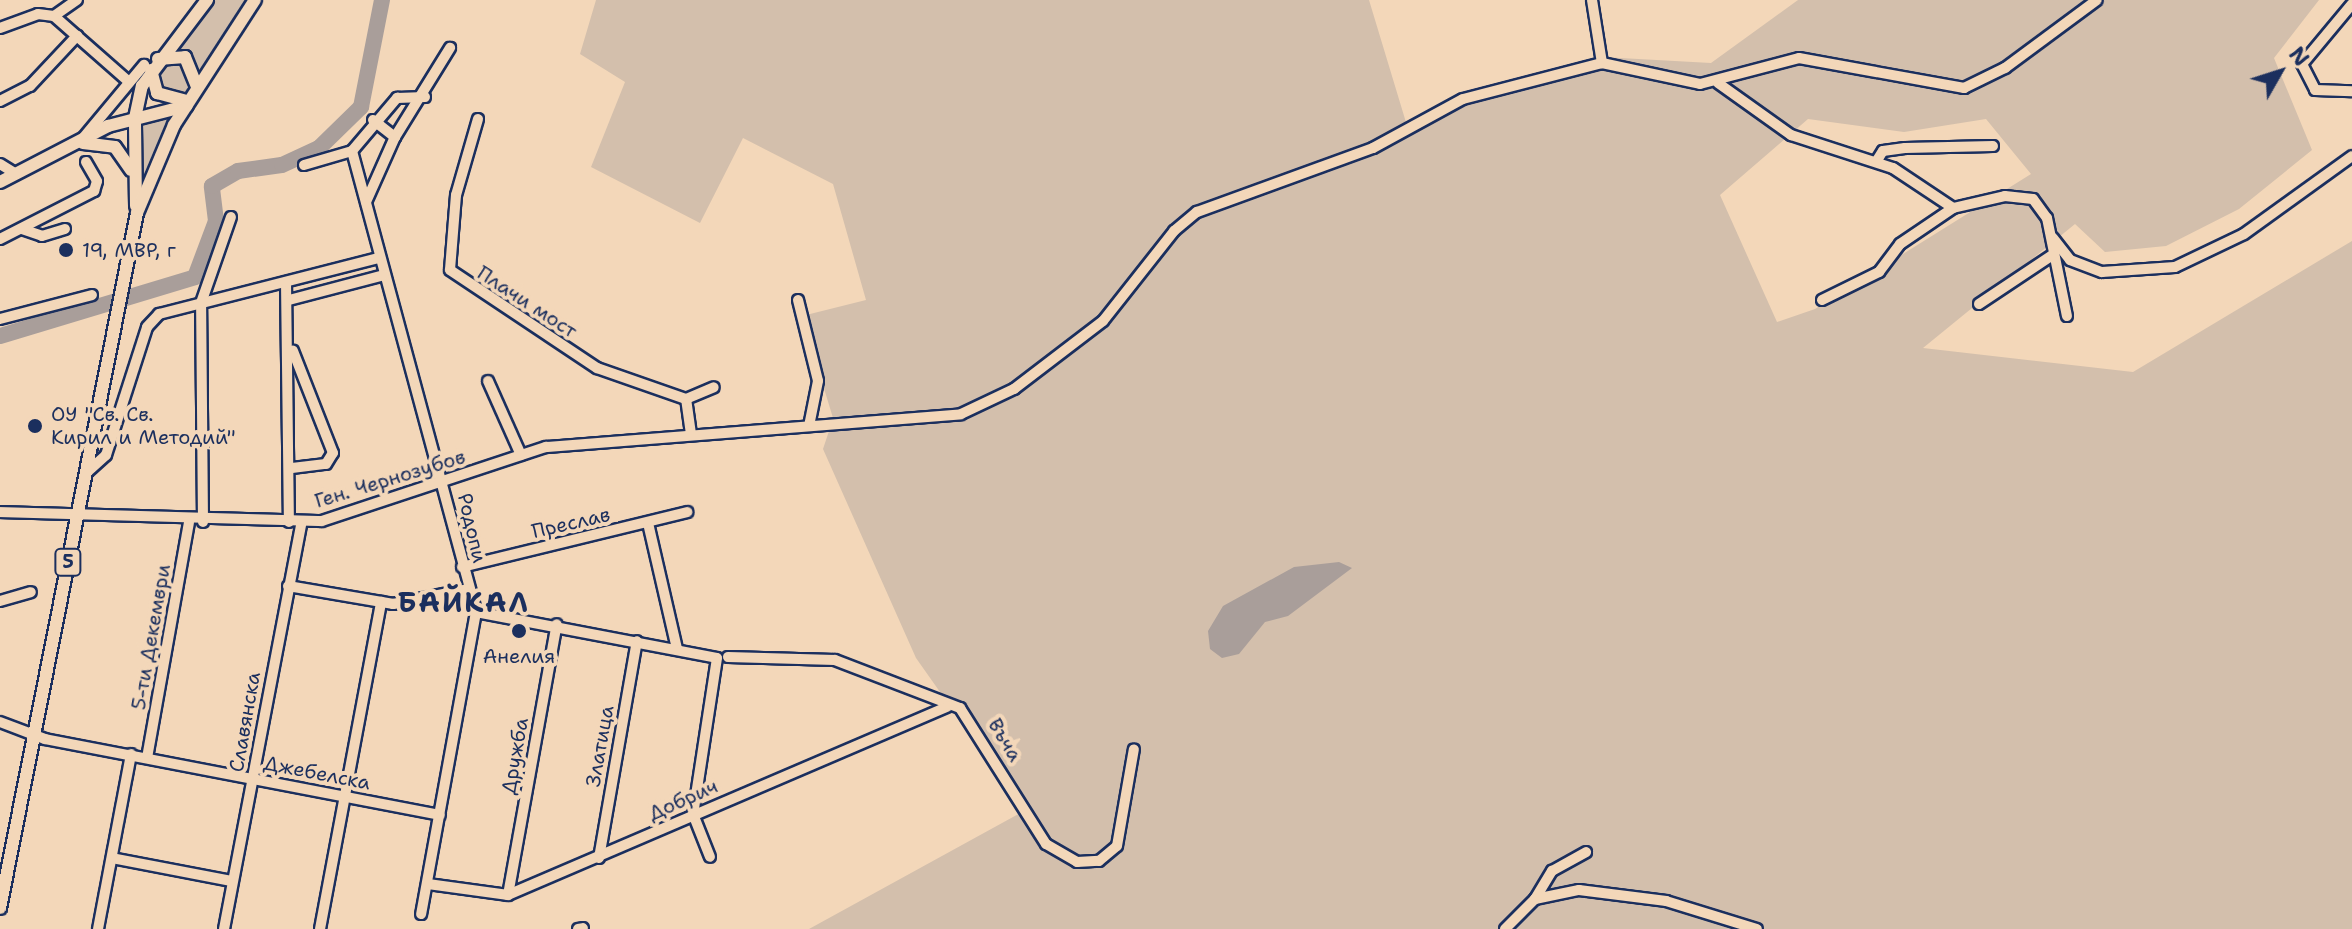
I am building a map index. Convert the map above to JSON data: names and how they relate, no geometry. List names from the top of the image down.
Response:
{
  "streets": {
    "main road": ["5"],
    "street": [
      "Плачи мост",
      "Ген. Чернозубов",
      "Преслав",
      "Родопи",
      "5-ти Декември",
      "Славянска",
      "Въча",
      "Златица",
      "Дружба",
      "Джебелска",
      "Добрич"
    ]
  },
  "crossings": [
    ["Ген. Чернозубов", "Родопи"],
    ["Ген. Чернозубов", "5"],
    ["Ген. Чернозубов", "5-ти Декември"],
    ["Ген. Чернозубов", "Славянска"],
    ["Преслав", "Родопи"],
    ["Родопи", "Въча"],
    ["Родопи", "Джебелска"],
    ["Родопи", "Добрич"],
    ["5", "Джебелска"],
    ["5-ти Декември", "Джебелска"],
    ["Славянска", "Джебелска"],
    ["Въча", "Златица"],
    ["Въча", "Дружба"],
    ["Въча", "Добрич"],
    ["Златица", "Добрич"],
    ["Дружба", "Добрич"]
  ],
  "districts": ["БАЙКАЛ"],
  "places": ["19, МВР, г", "ОУ \"Св. Св. Кирил и Методий\"", "Анелия"],
  "north": "top right"
}
